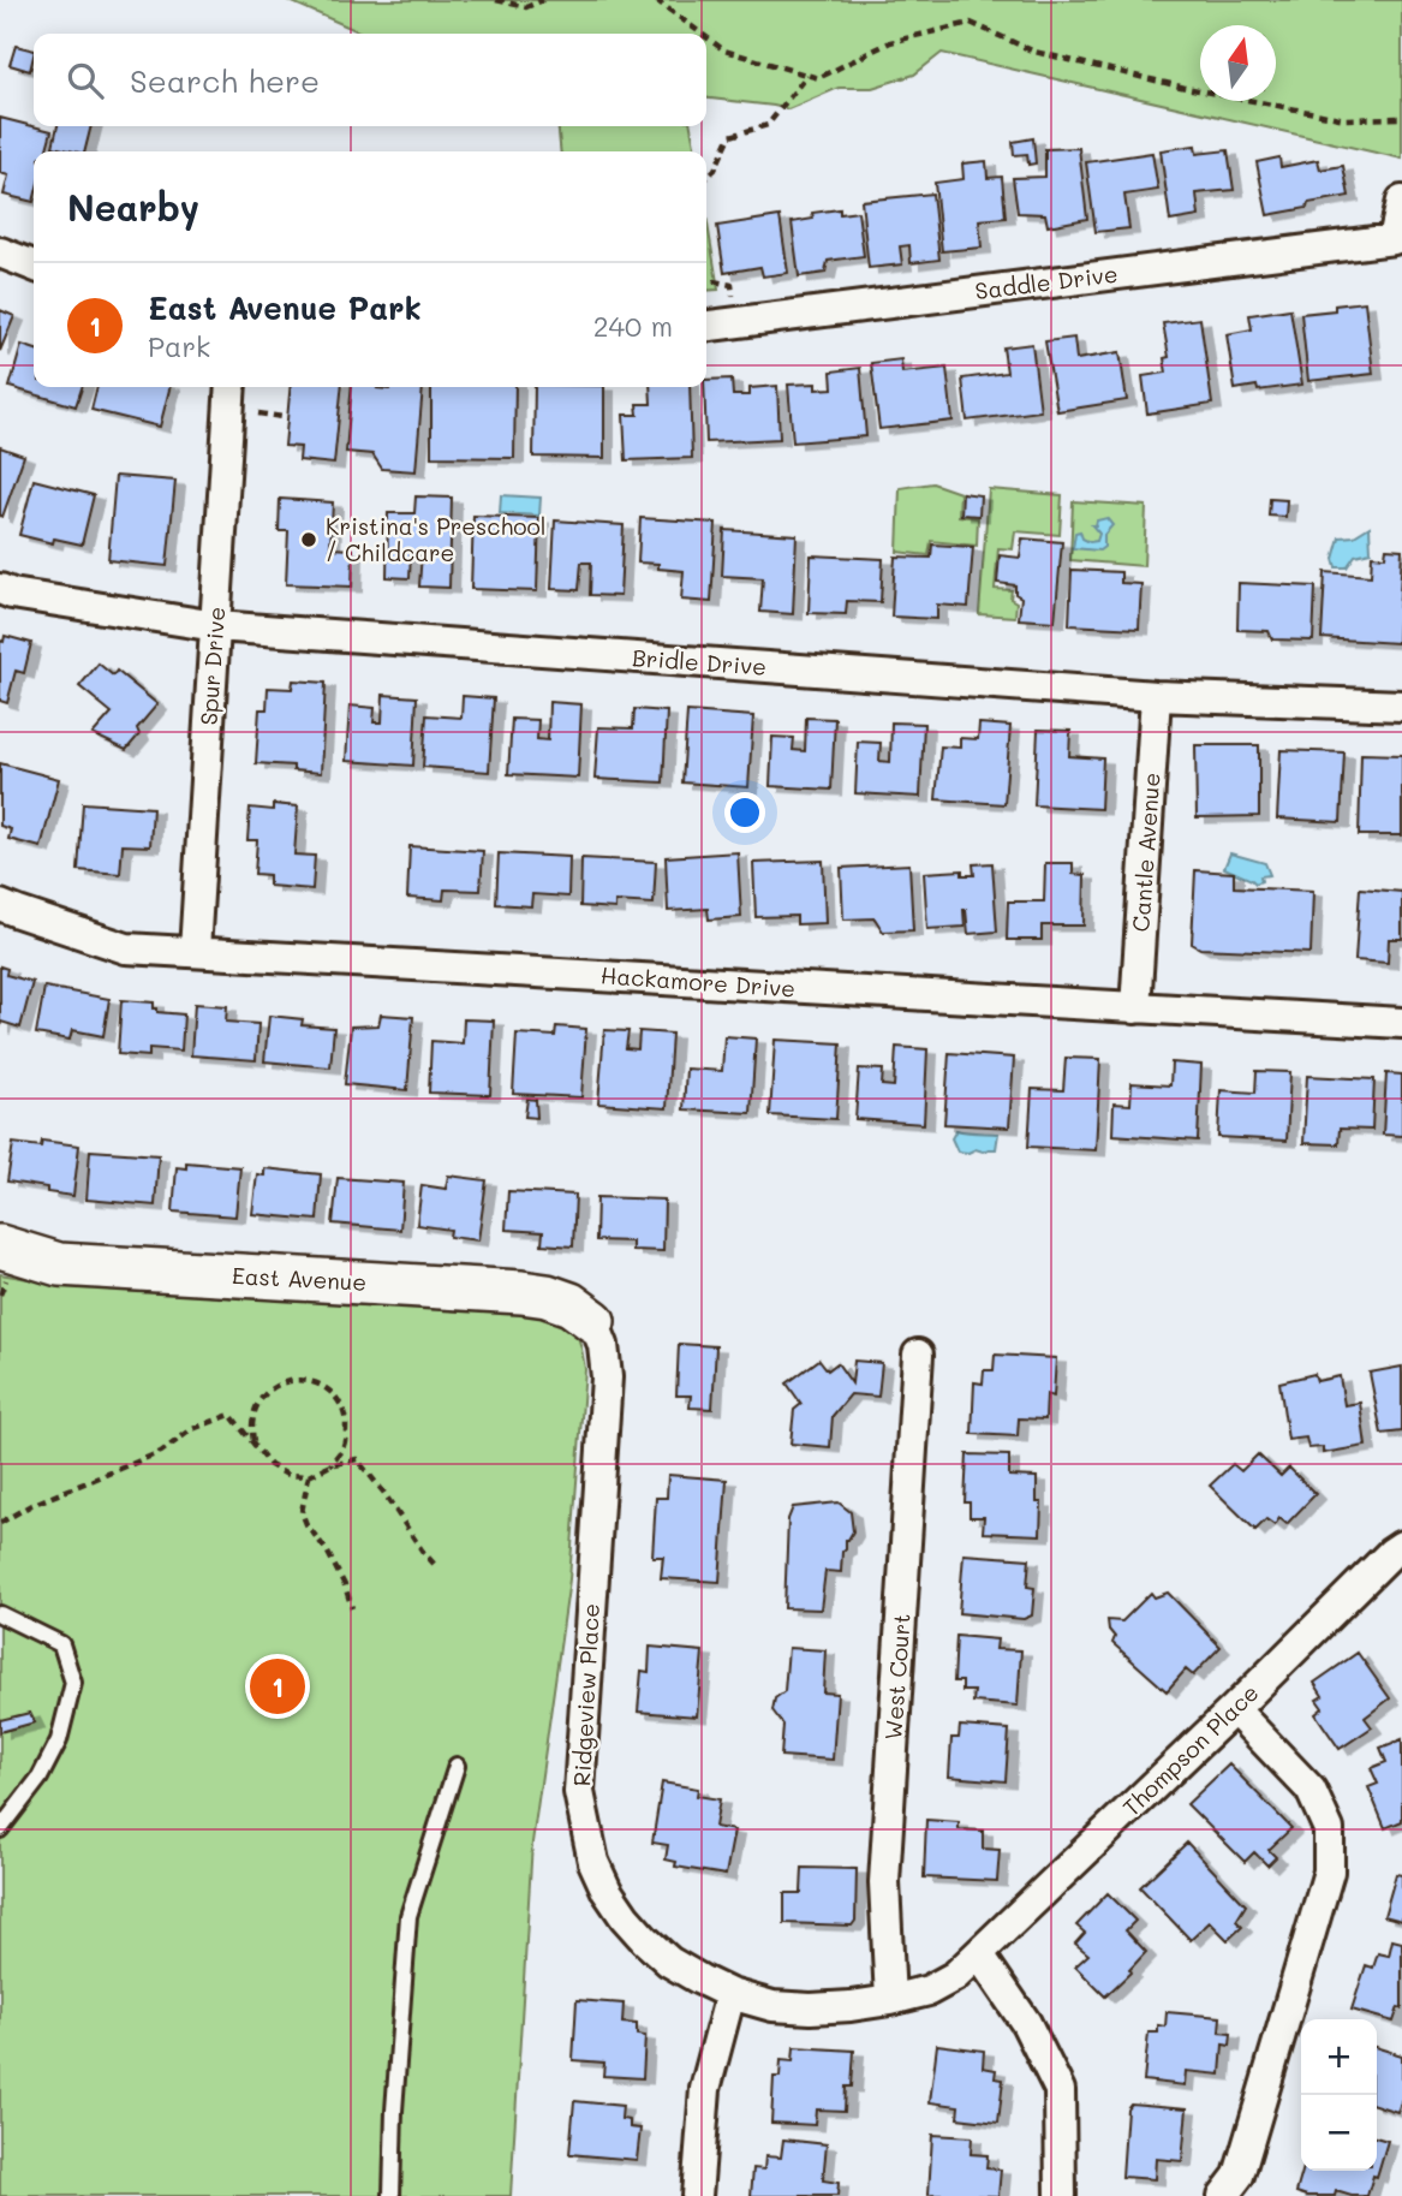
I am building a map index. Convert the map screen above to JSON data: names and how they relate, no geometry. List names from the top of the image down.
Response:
{
  "streets": {
    "street": [
      "Saddle Drive",
      "Bridle Drive",
      "Spur Drive",
      "Cantle Avenue",
      "Hackamore Drive",
      "East Avenue",
      "West Court",
      "Ridgeview Place",
      "Thompson Place"
    ]
  },
  "crossings": [
    ["Bridle Drive", "Spur Drive"],
    ["Bridle Drive", "Cantle Avenue"],
    ["Spur Drive", "Hackamore Drive"],
    ["Cantle Avenue", "Hackamore Drive"],
    ["East Avenue", "Ridgeview Place"],
    ["West Court", "Ridgeview Place"],
    ["Ridgeview Place", "Thompson Place"]
  ],
  "places": ["Kristina's Preschool / Childcare"],
  "north": "top",
  "page": {
    "search": "Search here",
    "heading": "Nearby",
    "list": [
      {
        "mark": "1",
        "name": "East Avenue Park",
        "note": "Park",
        "value": "240 m"
      }
    ],
    "pins": "1",
    "map_buttons": ["+", "−"]
  }
}
